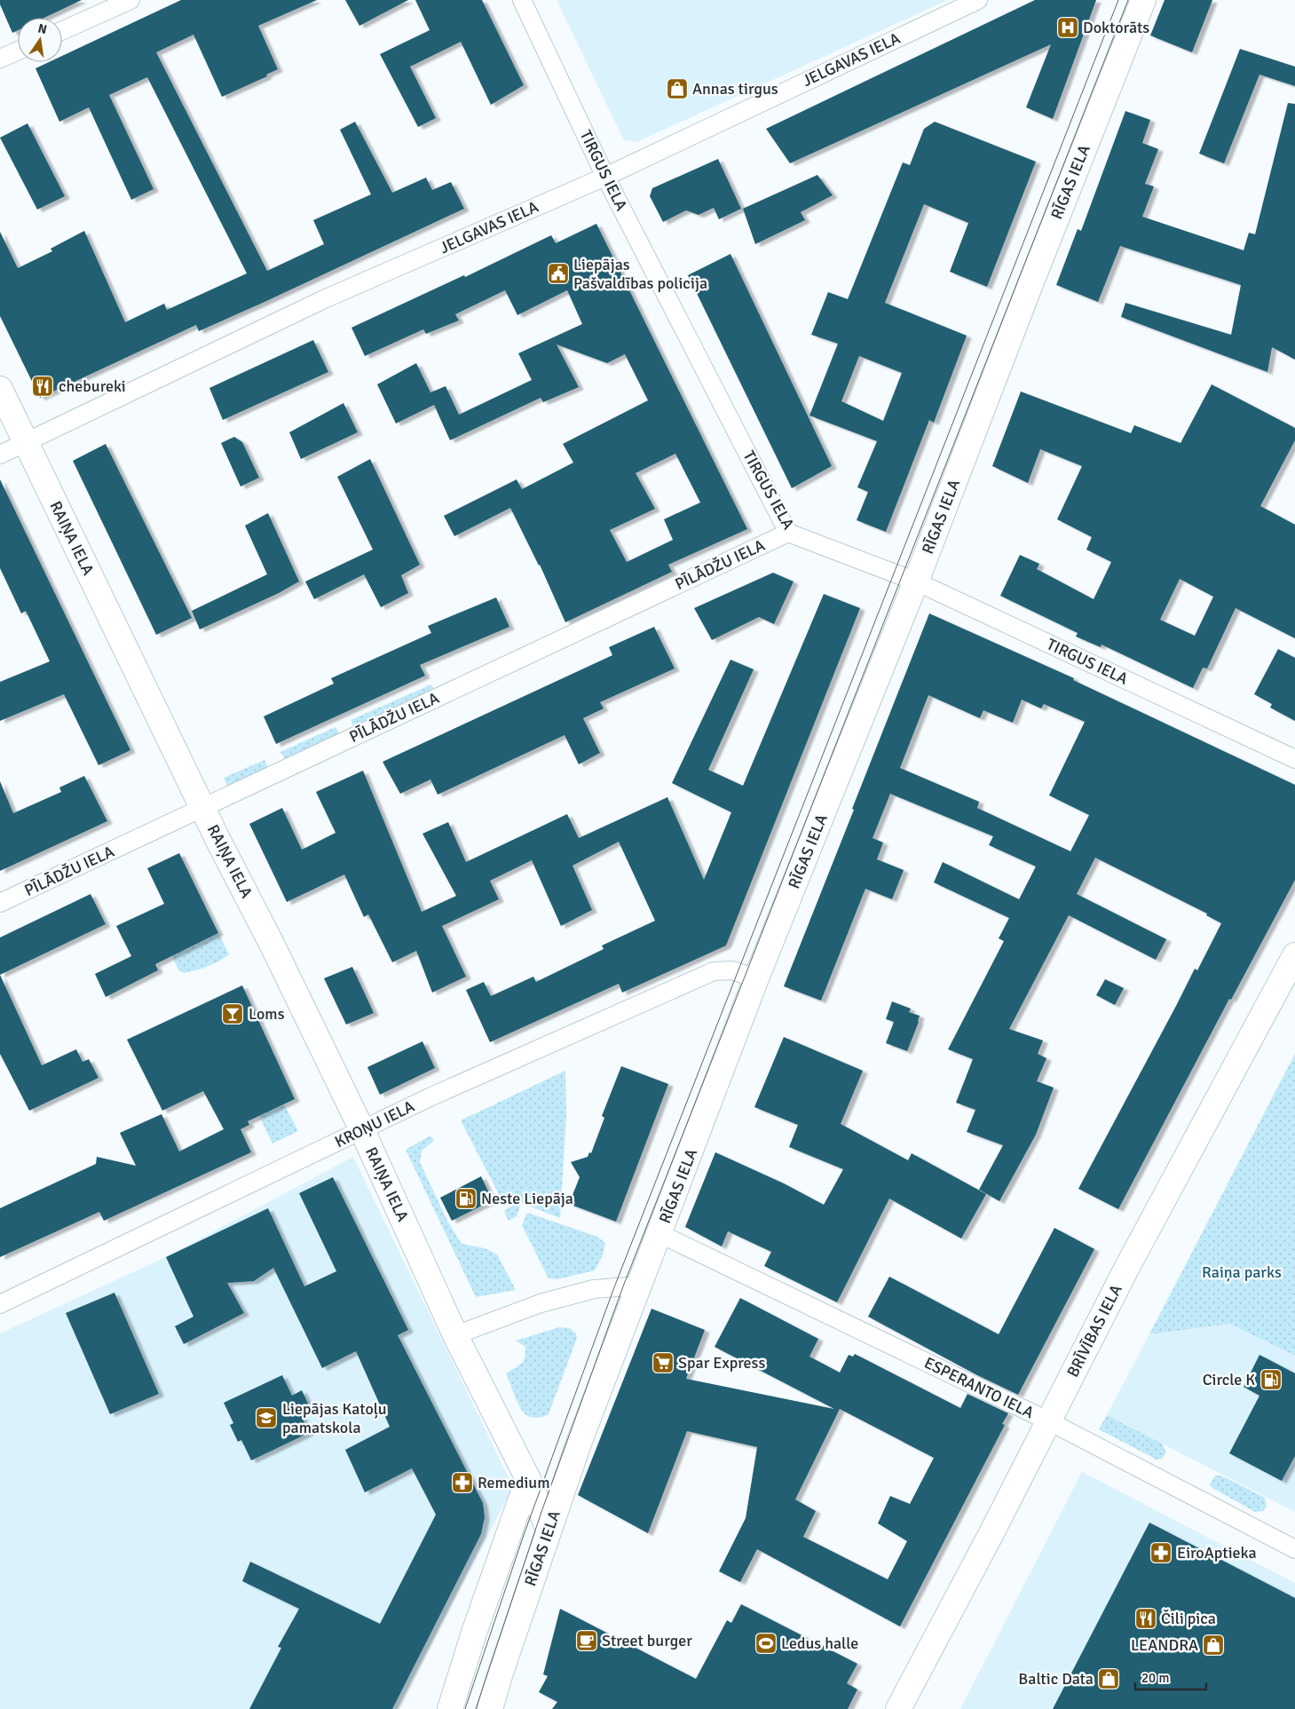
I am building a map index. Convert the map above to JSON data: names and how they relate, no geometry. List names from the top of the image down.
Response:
{
  "streets": {
    "main road": ["RĪGAS IELA", "RAIŅA IELA", "BRĪVĪBAS IELA"],
    "street": [
      "JELGAVAS IELA",
      "TIRGUS IELA",
      "PĪLĀDŽU IELA",
      "KROŅU IELA",
      "ESPERANTO IELA"
    ]
  },
  "crossings": [
    ["JELGAVAS IELA", "TIRGUS IELA"],
    ["JELGAVAS IELA", "RAIŅA IELA"],
    ["TIRGUS IELA", "RĪGAS IELA"],
    ["TIRGUS IELA", "PĪLĀDŽU IELA"],
    ["RĪGAS IELA", "RAIŅA IELA"],
    ["RĪGAS IELA", "KROŅU IELA"],
    ["RĪGAS IELA", "ESPERANTO IELA"],
    ["RAIŅA IELA", "PĪLĀDŽU IELA"],
    ["RAIŅA IELA", "KROŅU IELA"],
    ["BRĪVĪBAS IELA", "ESPERANTO IELA"]
  ],
  "parks": ["Raiņa parks"],
  "places": {
    "hospital": ["Doktorāts"],
    "shop": ["Annas tirgus", "LEANDRA", "Baltic Data"],
    "public building": ["Liepājas Pašvaldības policija"],
    "restaurant": ["chebureki", "Čili pica"],
    "bar": ["Loms"],
    "fuel station": ["Neste Liepāja", "Circle K"],
    "supermarket": ["Spar Express"],
    "school or university": ["Liepājas Katoļu pamatskola"],
    "pharmacy": ["Remedium", "EiroAptieka"],
    "cafe": ["Street burger"],
    "sports": ["Ledus halle"]
  },
  "scale_bar": "20 m",
  "north": "top"
}
